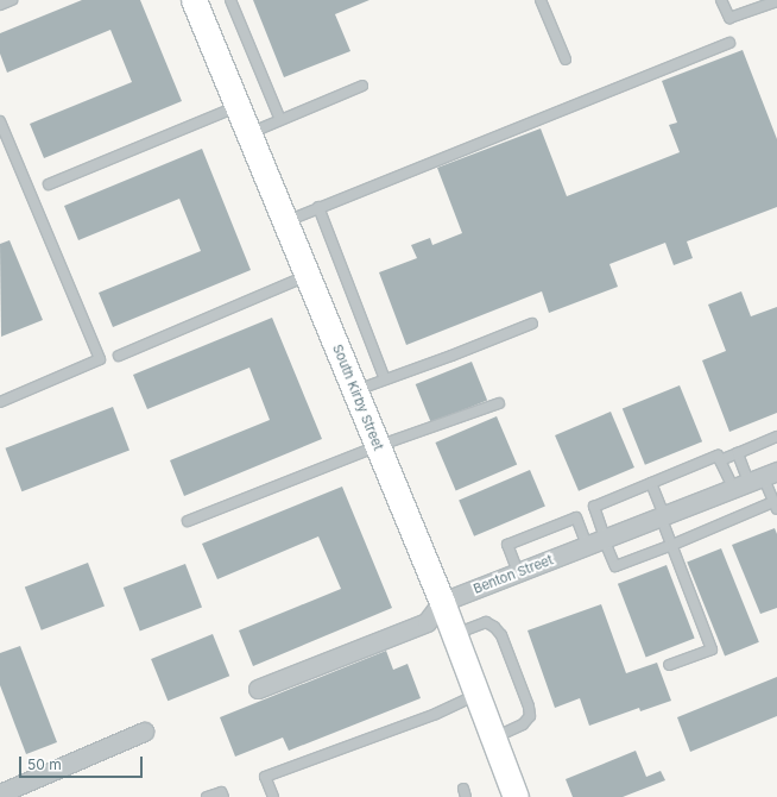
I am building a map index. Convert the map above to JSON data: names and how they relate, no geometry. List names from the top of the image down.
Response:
{
  "streets": {
    "street": ["South Kirby Street", "Benton Street"]
  },
  "crossings": [
    ["South Kirby Street", "Benton Street"]
  ],
  "scale_bar": "50 m"
}
